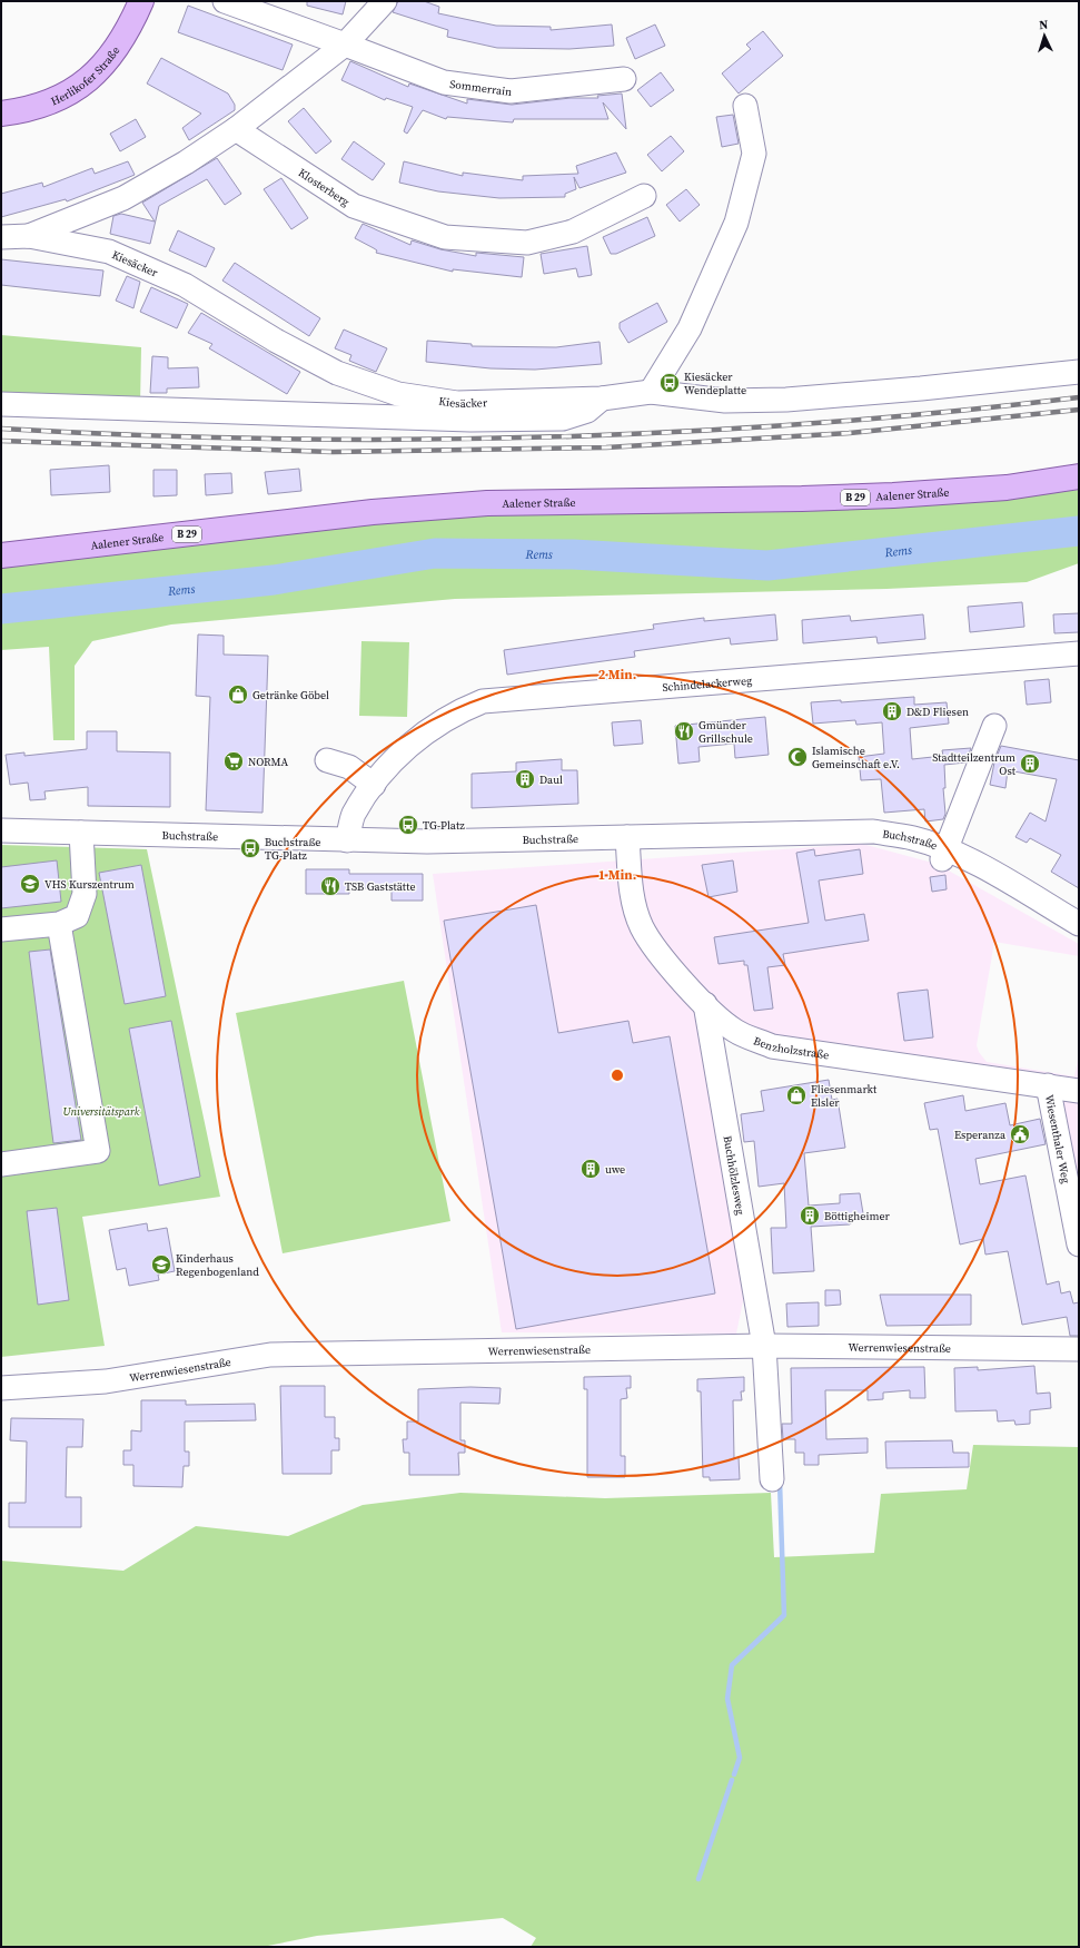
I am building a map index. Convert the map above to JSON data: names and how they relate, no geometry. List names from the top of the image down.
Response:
{
  "streets": {
    "main road": ["Herlikofer Straße", "Aalener Straße", "B 29"],
    "street": [
      "Sommerrain",
      "Klosterberg",
      "Kiesäcker",
      "Schindelackerweg",
      "Buchstraße",
      "Benzholzstraße",
      "Wiesenthaler Weg",
      "Buchhölzlesweg",
      "Werrenwiesenstraße"
    ]
  },
  "crossings": [
    ["Schindelackerweg", "Buchstraße"],
    ["Buchstraße", "Benzholzstraße"],
    ["Benzholzstraße", "Wiesenthaler Weg"],
    ["Benzholzstraße", "Buchhölzlesweg"],
    ["Buchhölzlesweg", "Werrenwiesenstraße"]
  ],
  "water": ["Rems"],
  "parks": ["Universitätspark"],
  "places": {
    "bus stop": ["Kiesäcker Wendeplatte", "TG-Platz", "Buchstraße TG-Platz"],
    "shop": ["Getränke Göbel", "Fliesenmarkt Elsler"],
    "building": [
      "D&D Fliesen",
      "Stadtteilzentrum Ost",
      "Daul",
      "uwe",
      "Böttigheimer"
    ],
    "restaurant": ["Gmünder Grillschule", "TSB Gaststätte"],
    "mosque": ["Islamische Gemeinschaft e.V."],
    "supermarket": ["NORMA"],
    "school or university": ["VHS Kurszentrum", "Kinderhaus Regenbogenland"],
    "public building": ["Esperanza"]
  },
  "north": "top",
  "rings": ["2 Min.", "1 Min."]
}
